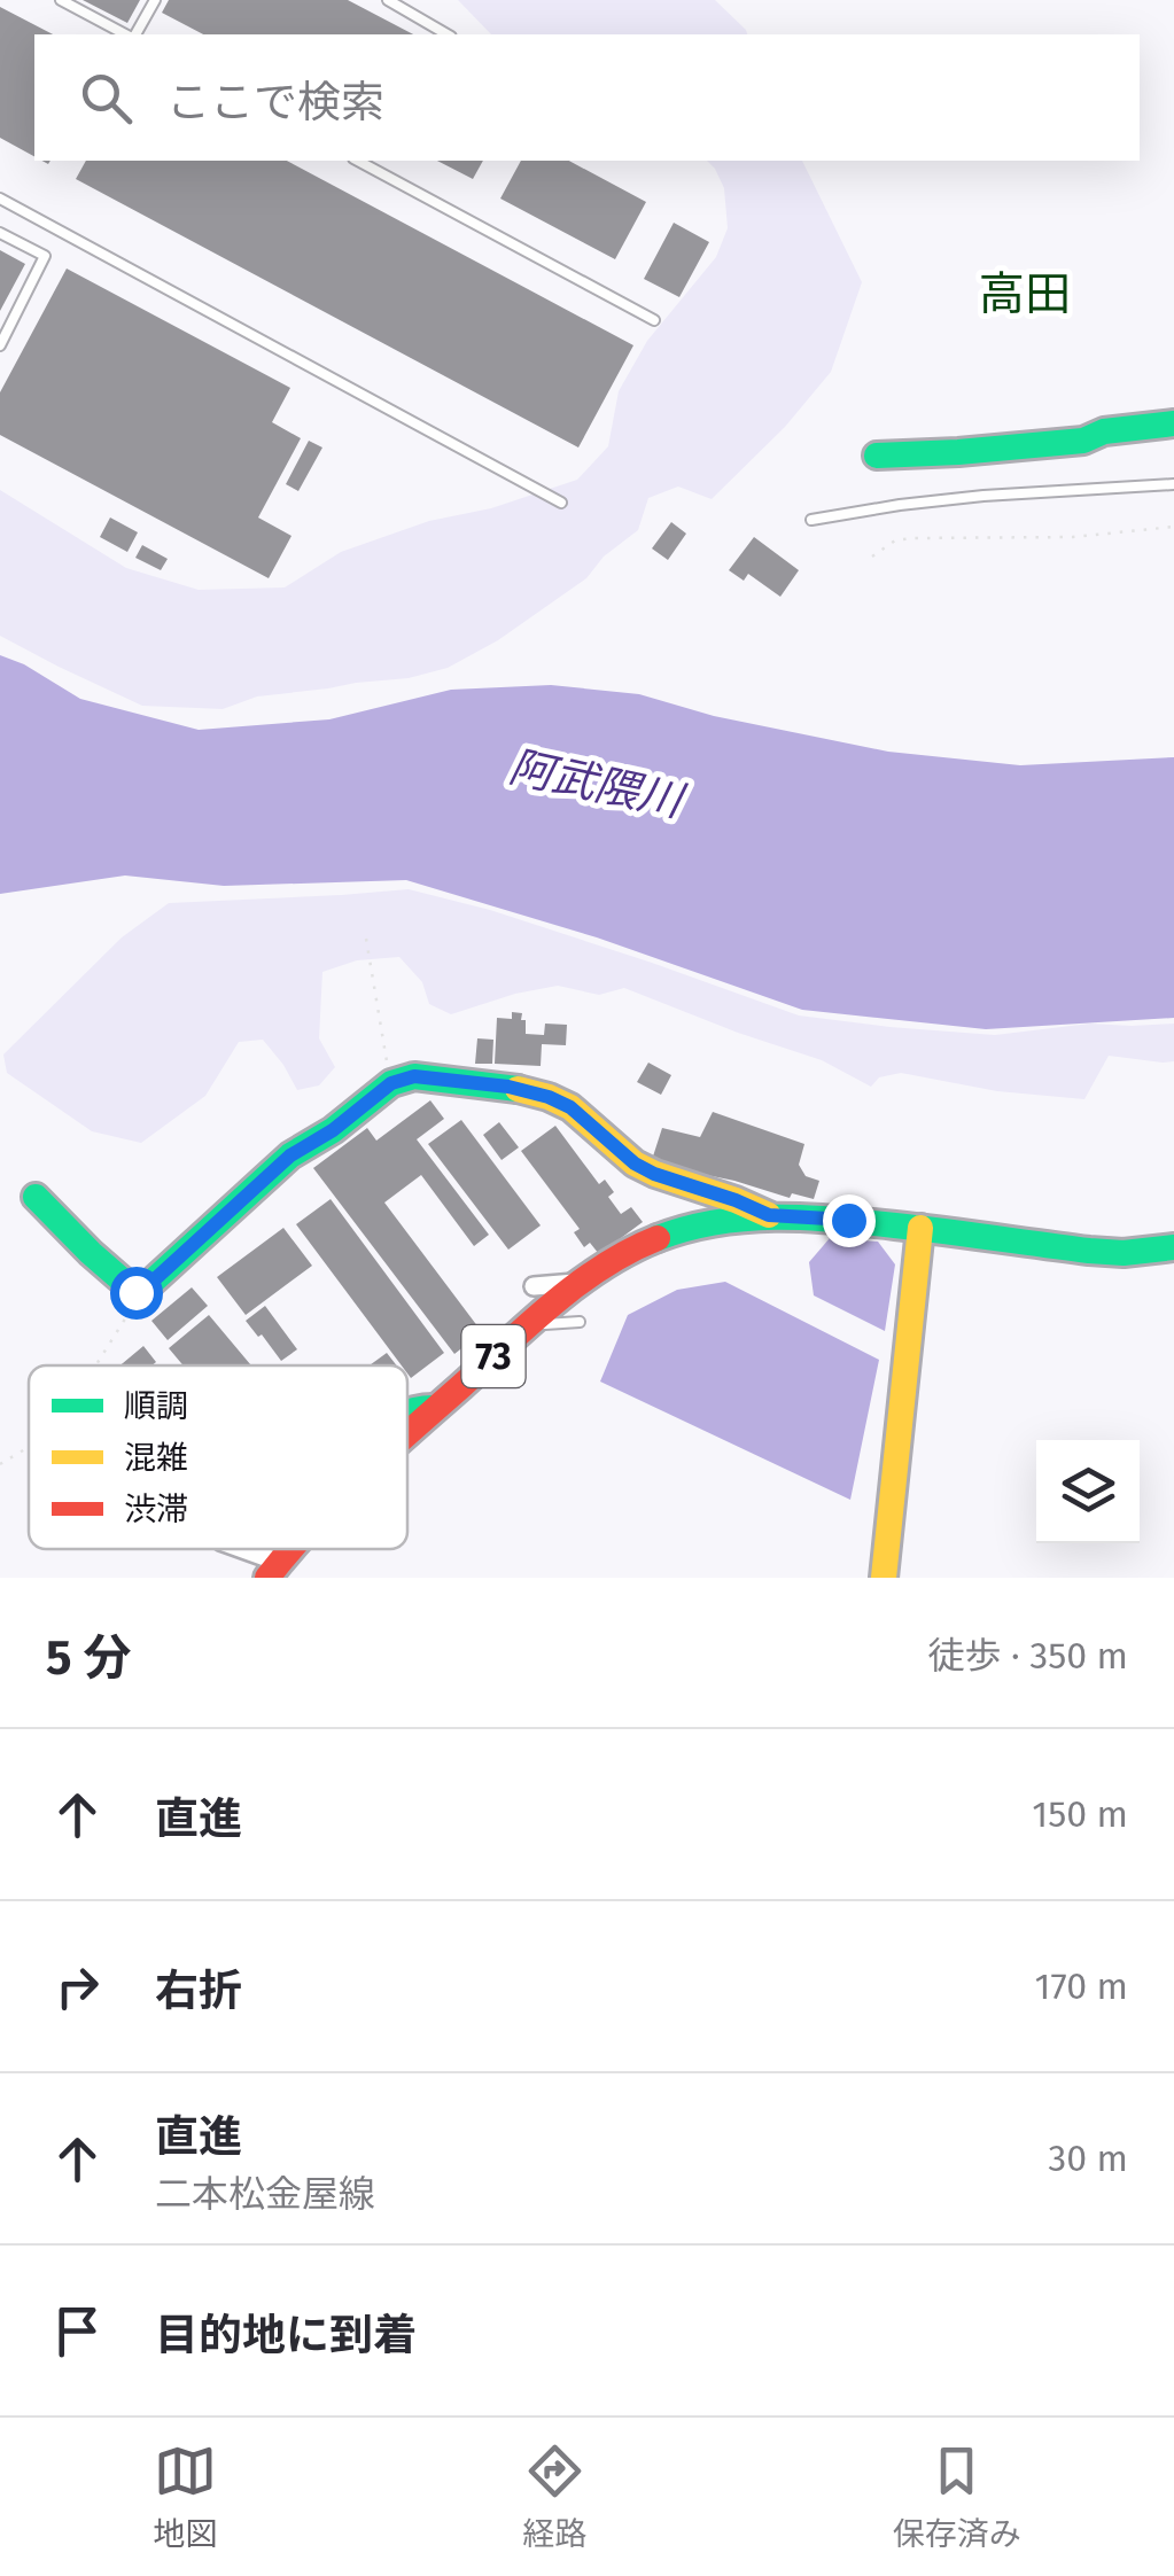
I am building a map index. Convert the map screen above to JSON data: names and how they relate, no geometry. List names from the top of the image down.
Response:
{
  "streets": {
    "street": ["73"]
  },
  "districts": ["高田"],
  "water": ["阿武隈川"],
  "legend": ["順調", "混雑", "渋滞"],
  "page": {
    "search": "ここで検索",
    "heading": ["5 分", "徒歩 · 350 m"],
    "list": [
      ["直進", "150 m"],
      ["右折", "170 m"],
      ["直進", "二本松金屋線", "30 m"],
      "目的地に到着"
    ],
    "nav": ["地図", "経路", "保存済み"]
  }
}
